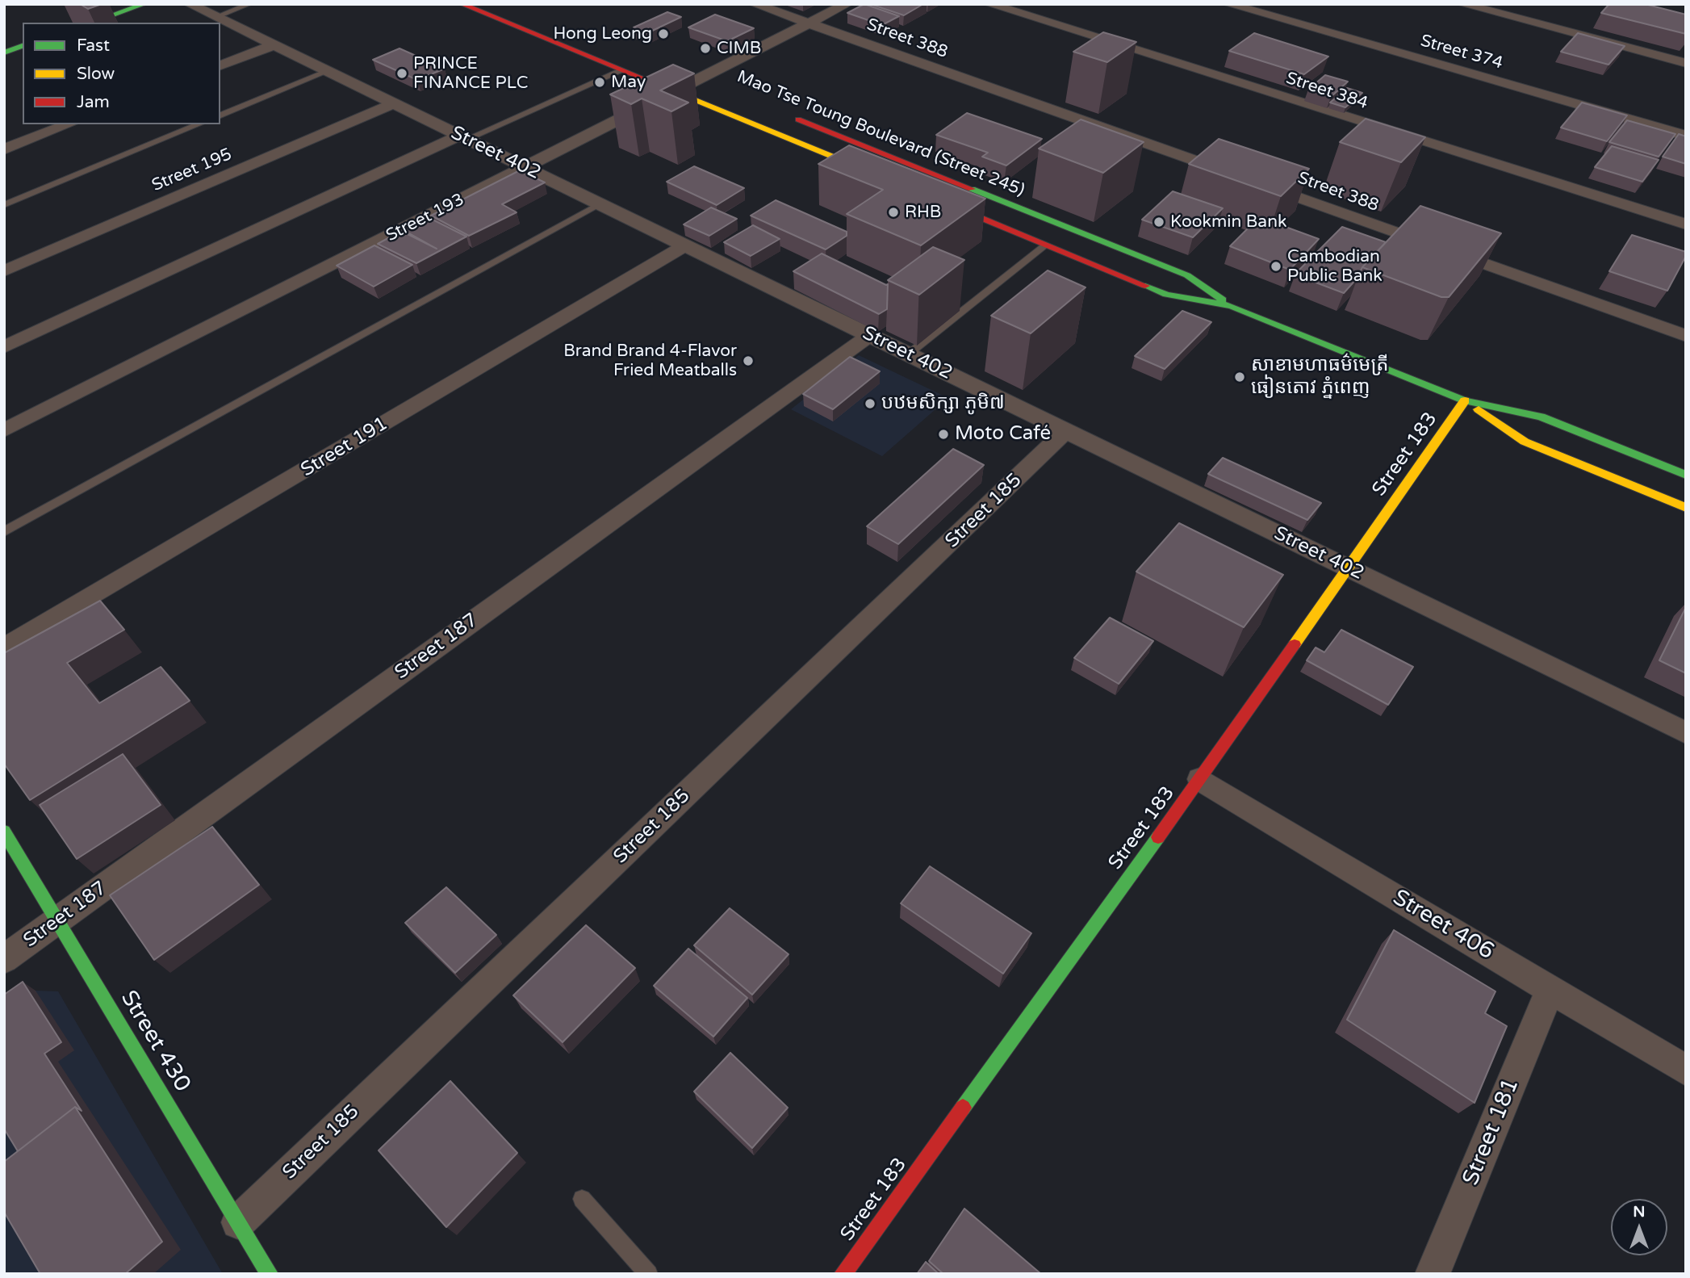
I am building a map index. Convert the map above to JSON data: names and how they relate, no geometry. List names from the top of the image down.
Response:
{
  "streets": {
    "main road": ["Mao Tse Toung Boulevard (Street 245)", "Street 183", "Street 430"],
    "street": [
      "Street 388",
      "Street 374",
      "Street 384",
      "Street 402",
      "Street 195",
      "Street 193",
      "Street 191",
      "Street 185",
      "Street 187",
      "Street 406",
      "Street 181"
    ]
  },
  "crossings": [
    ["Street 388", "Street 193"],
    ["Mao Tse Toung Boulevard (Street 245)", "Street 193"],
    ["Mao Tse Toung Boulevard (Street 245)", "Street 183"],
    ["Street 402", "Street 195"],
    ["Street 402", "Street 193"],
    ["Street 402", "Street 191"],
    ["Street 402", "Street 183"],
    ["Street 402", "Street 185"],
    ["Street 402", "Street 187"],
    ["Street 183", "Street 406"],
    ["Street 185", "Street 430"],
    ["Street 187", "Street 430"],
    ["Street 406", "Street 181"]
  ],
  "places": [
    "Hong Leong",
    "CIMB",
    "PRINCE FINANCE PLC",
    "May",
    "RHB",
    "Kookmin Bank",
    "Cambodian Public Bank",
    "Brand Brand 4-Flavor Fried Meatballs",
    "សាខាមហាធម៌មេត្រី ធៀនតោវ ភ្នំពេញ",
    "បឋមសិក្សា ភូមិ៧",
    "Moto Café"
  ],
  "legend": ["Fast", "Slow", "Jam"],
  "north": "top"
}
